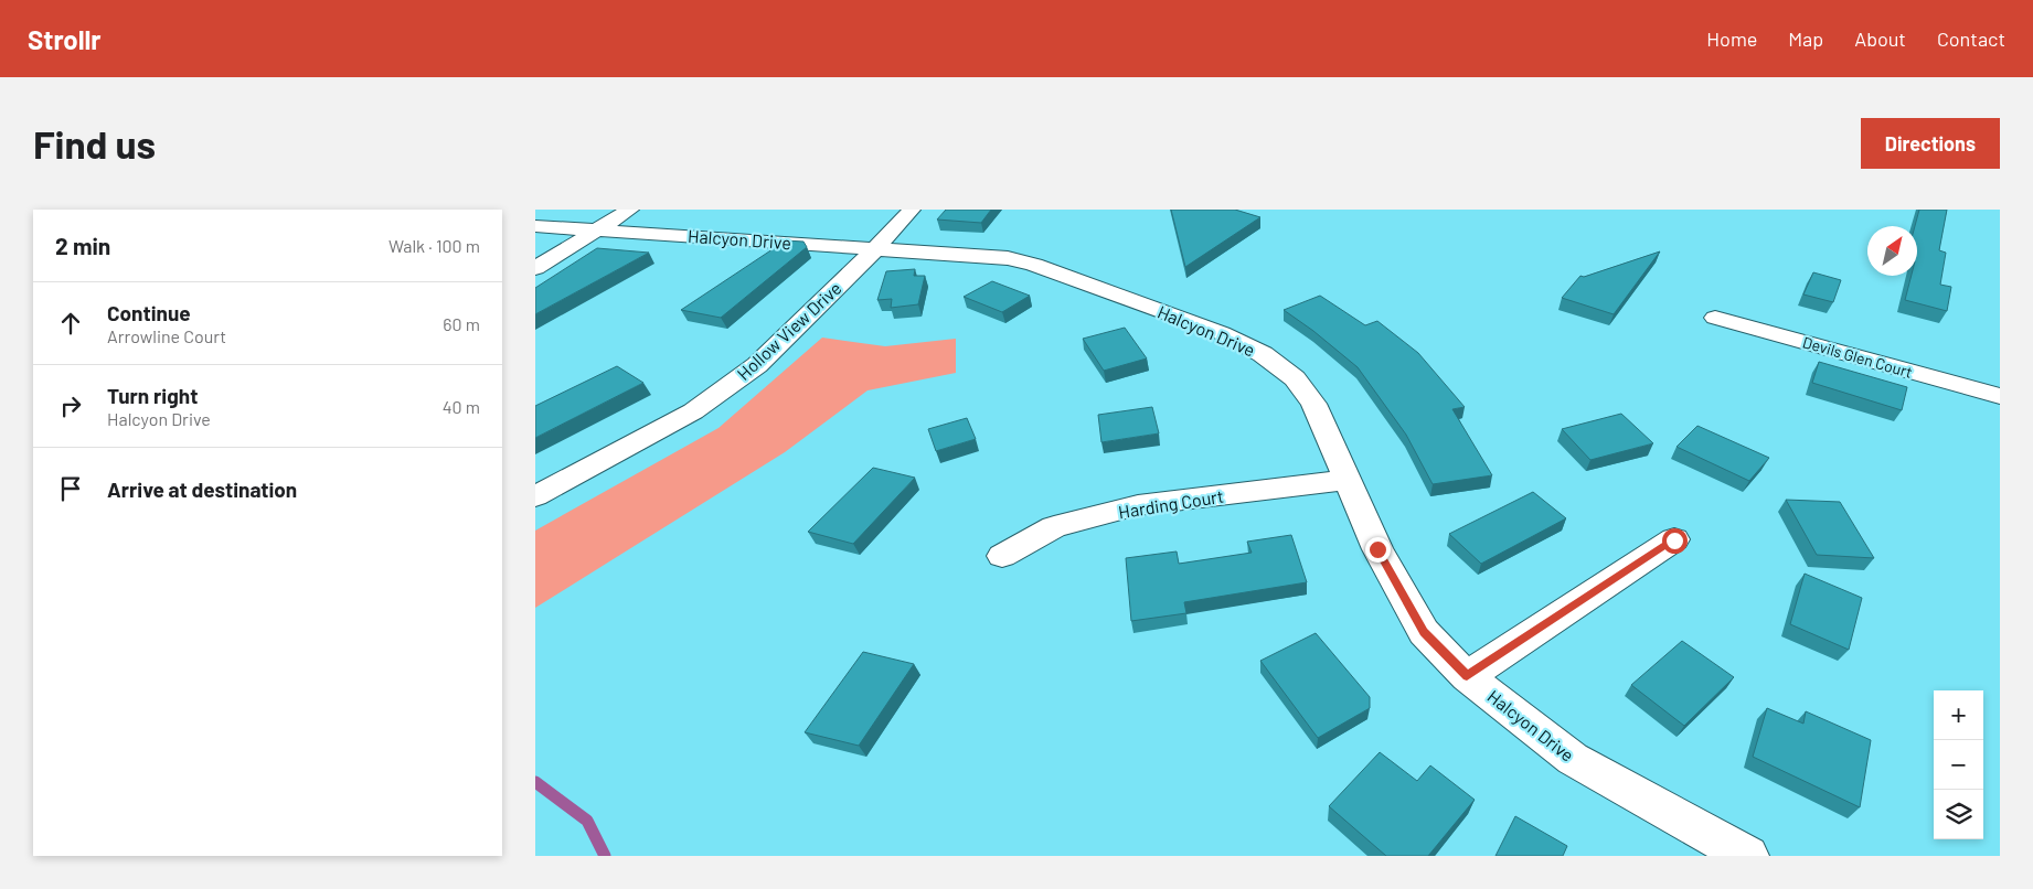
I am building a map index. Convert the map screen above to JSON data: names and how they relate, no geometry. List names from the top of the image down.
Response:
{
  "streets": {
    "street": [
      "Halcyon Drive",
      "Hollow View Drive",
      "Devils Glen Court",
      "Harding Court"
    ]
  },
  "crossings": [
    ["Halcyon Drive", "Hollow View Drive"],
    ["Halcyon Drive", "Harding Court"]
  ],
  "north": "top right",
  "page": {
    "header": "Strollr",
    "nav": [
      "Home",
      "Map",
      "About",
      "Contact"
    ],
    "buttons": "Directions",
    "title": "Find us",
    "heading": ["2 min", "Walk · 100 m"],
    "list": [
      ["Continue", "Arrowline Court", "60 m"],
      ["Turn right", "Halcyon Drive", "40 m"],
      "Arrive at destination"
    ],
    "map_buttons": ["+", "−"]
  }
}
